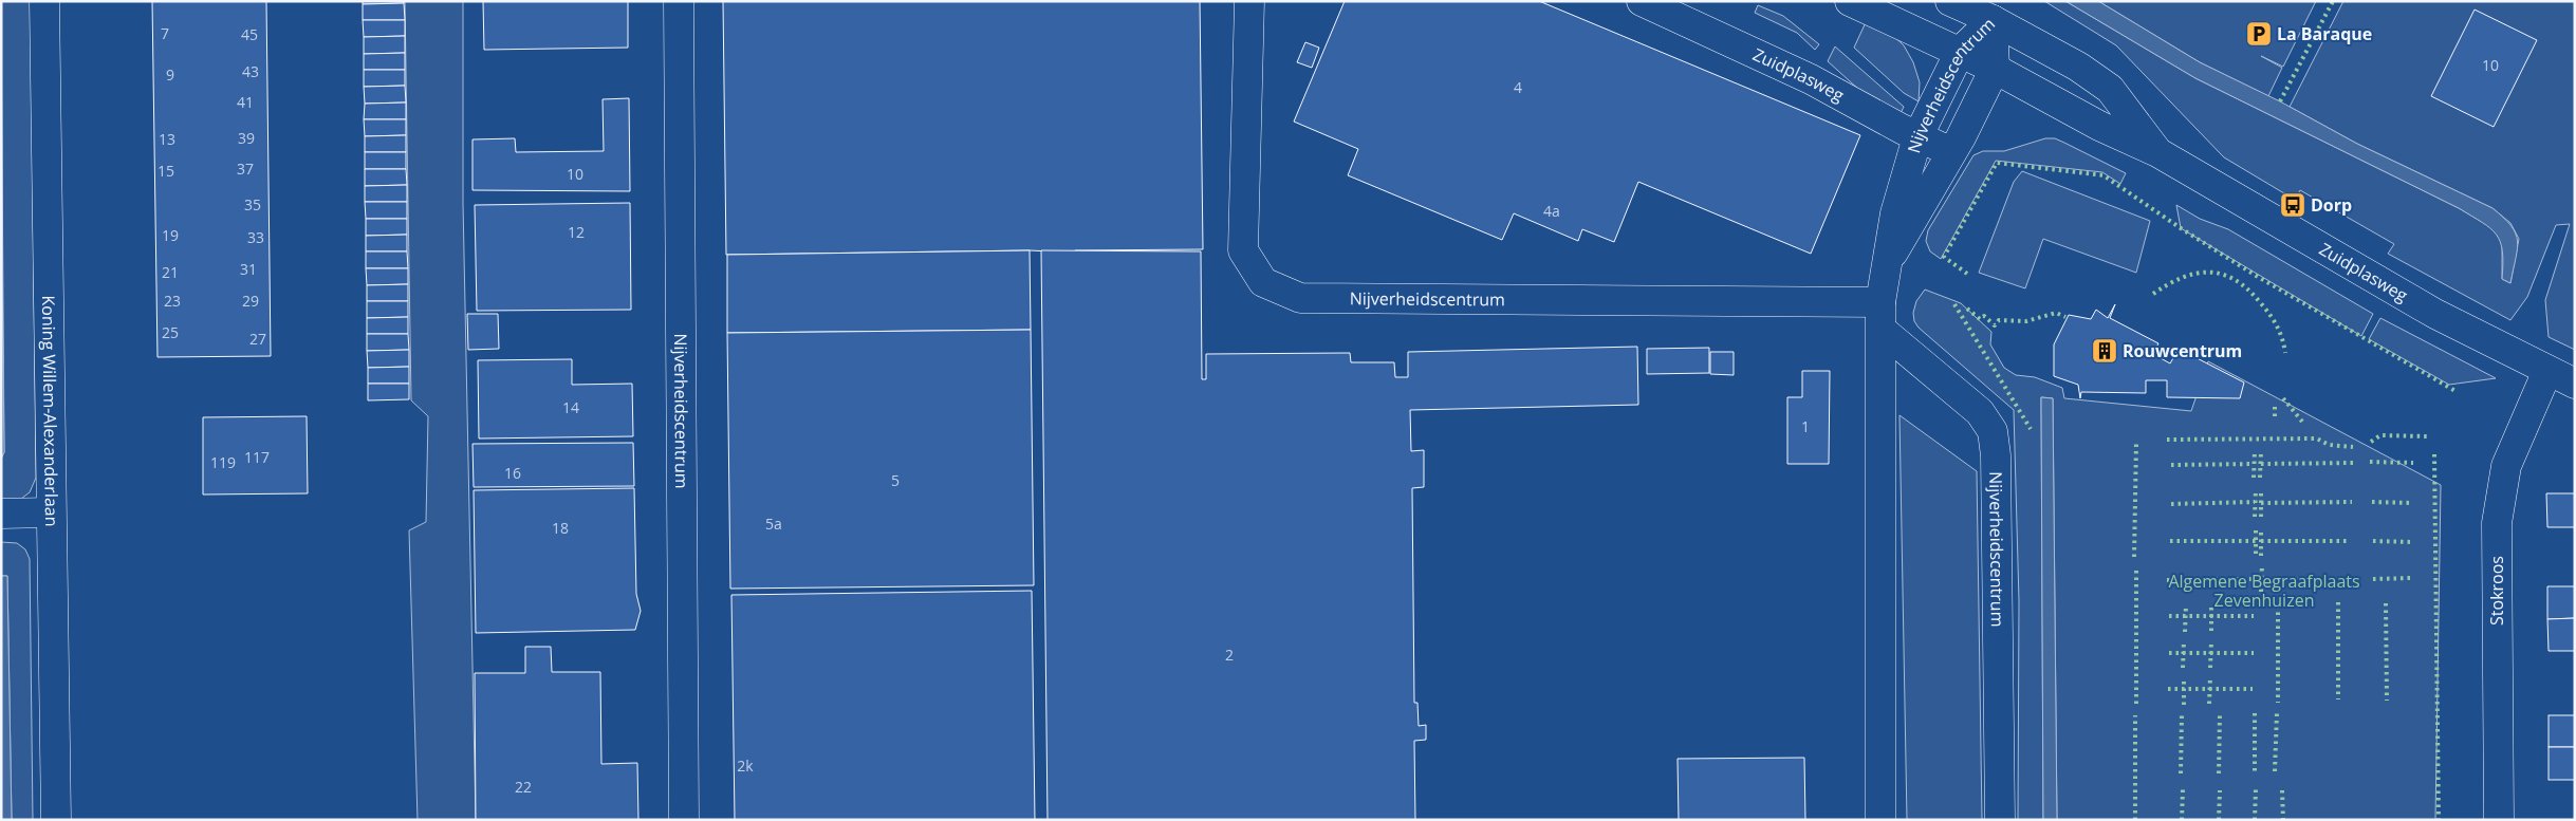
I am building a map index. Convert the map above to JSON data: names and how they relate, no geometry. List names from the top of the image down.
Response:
{
  "streets": {
    "street": [
      "Zuidplasweg",
      "Nijverheidscentrum",
      "Koning Willem-Alexanderlaan",
      "Stokroos"
    ]
  },
  "crossings": [
    ["Zuidplasweg", "Nijverheidscentrum"],
    ["Zuidplasweg", "Stokroos"]
  ],
  "parks": ["Algemene Begraafplaats Zevenhuizen"],
  "places": {
    "parking": ["La Baraque"],
    "bus stop": ["Dorp"],
    "building": ["Rouwcentrum"]
  },
  "house_numbers": [
    "7",
    "45",
    "10",
    "43",
    "9",
    "4",
    "41",
    "39",
    "13",
    "37",
    "15",
    "10",
    "35",
    "4a",
    "12",
    "19",
    "33",
    "31",
    "21",
    "23",
    "29",
    "25",
    "27",
    "14",
    "1",
    "117",
    "119",
    "16",
    "5",
    "5a",
    "18",
    "2",
    "2k",
    "22"
  ]
}
